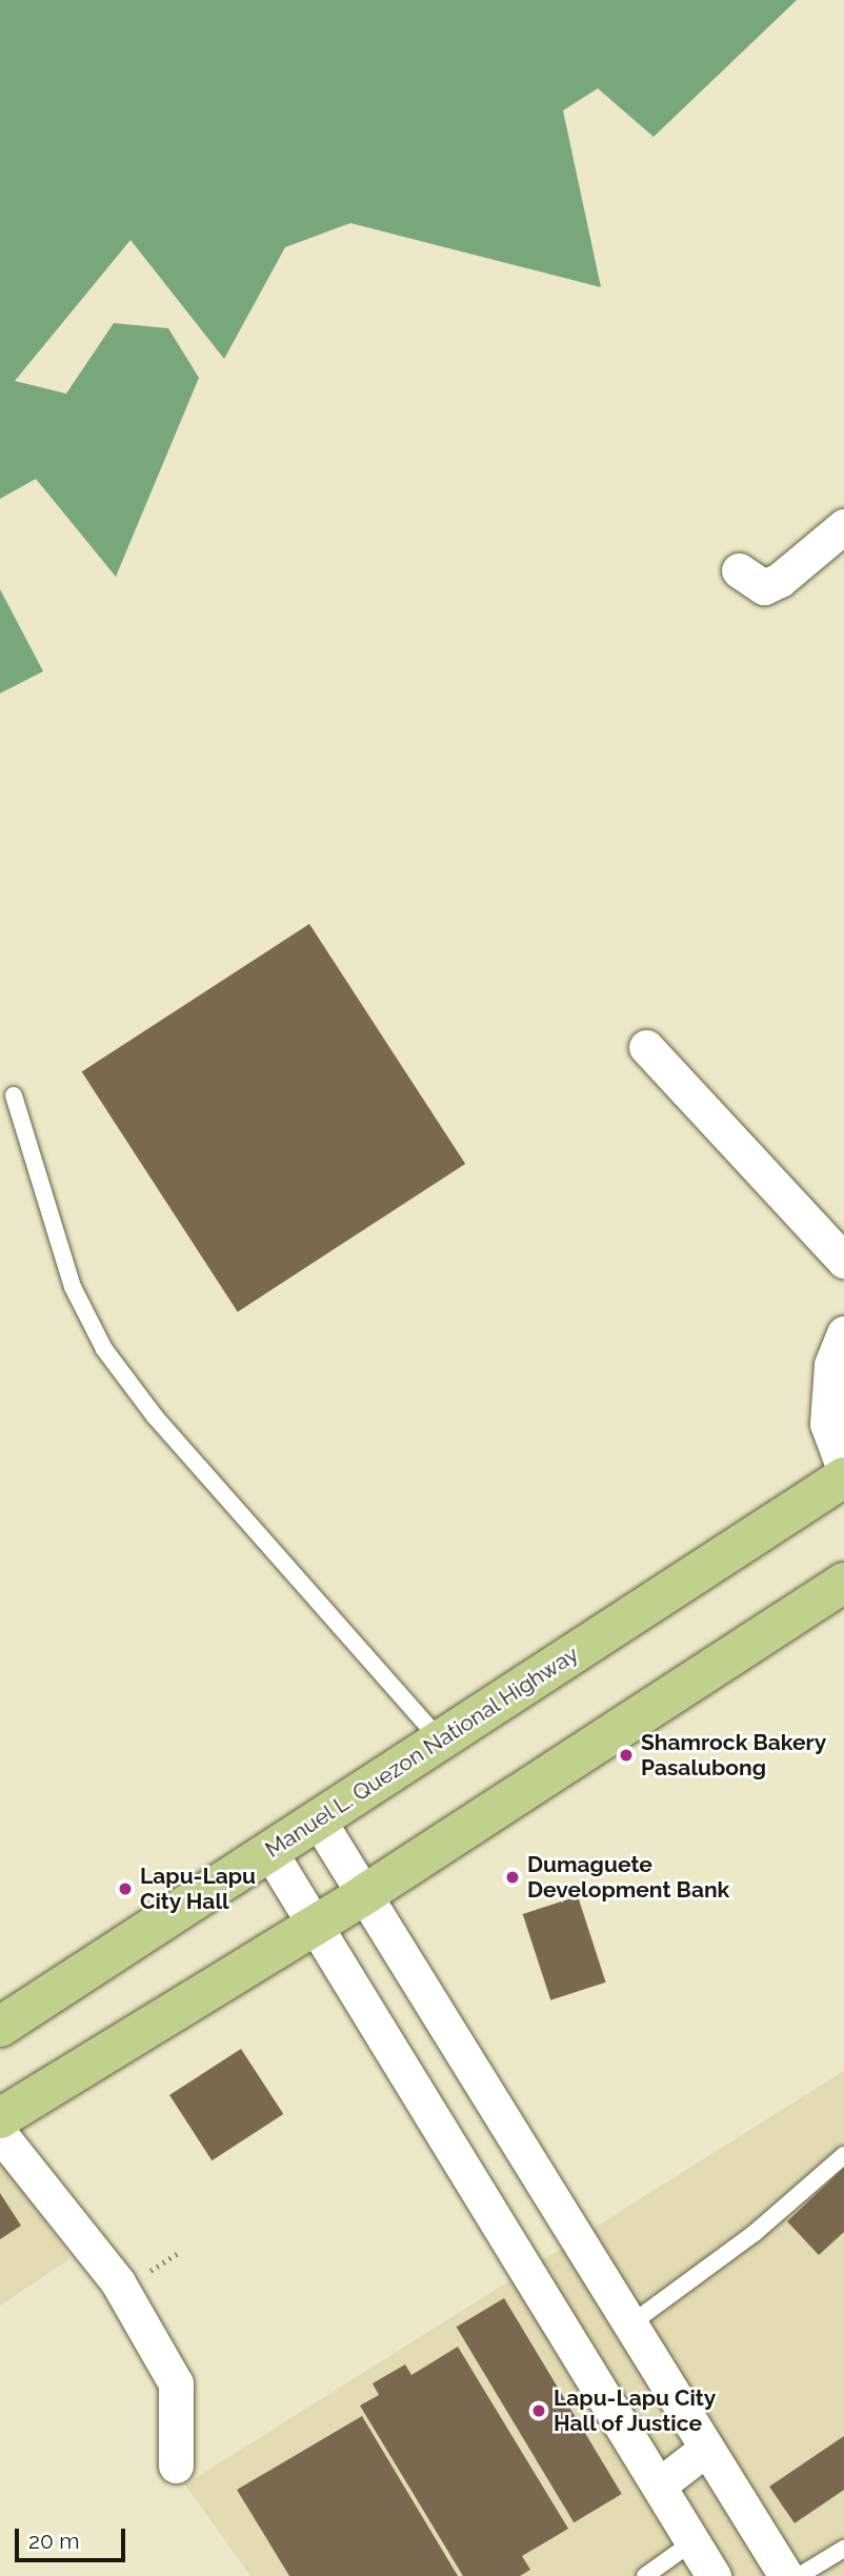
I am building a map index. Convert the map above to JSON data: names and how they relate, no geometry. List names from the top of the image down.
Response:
{
  "streets": {
    "main road": ["Manuel L. Quezon National Highway"]
  },
  "places": [
    "Shamrock Bakery Pasalubong",
    "Dumaguete Development Bank",
    "Lapu-Lapu City Hall",
    "Lapu-Lapu City Hall of Justice"
  ],
  "scale_bar": "20 m"
}
